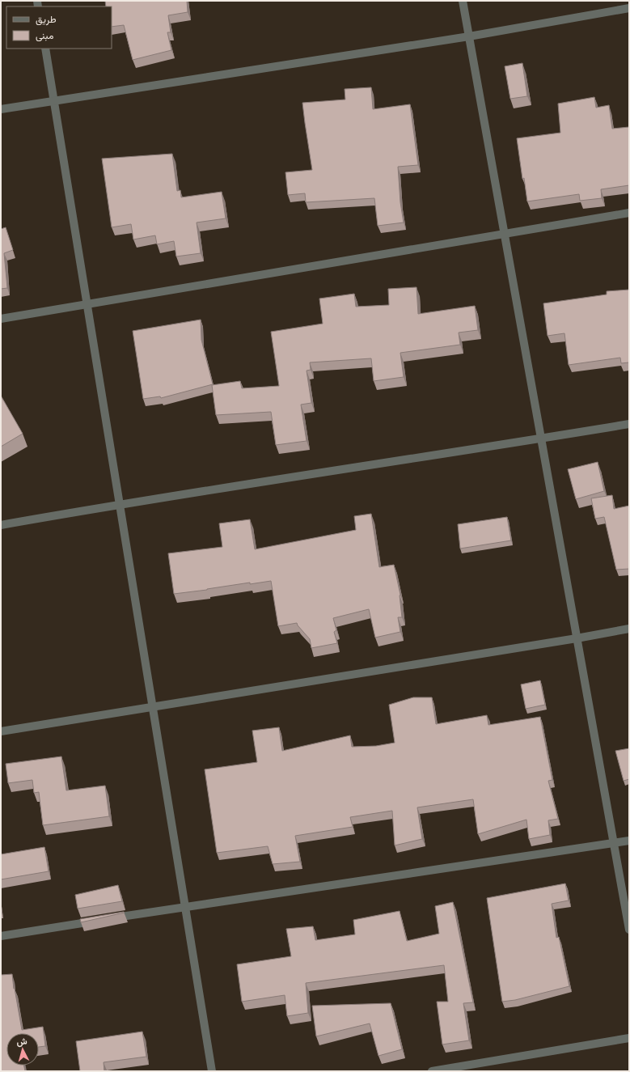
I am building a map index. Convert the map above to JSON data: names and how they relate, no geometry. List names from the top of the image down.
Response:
{
  "legend": ["طريق", "مبنى"],
  "north": "top"
}
